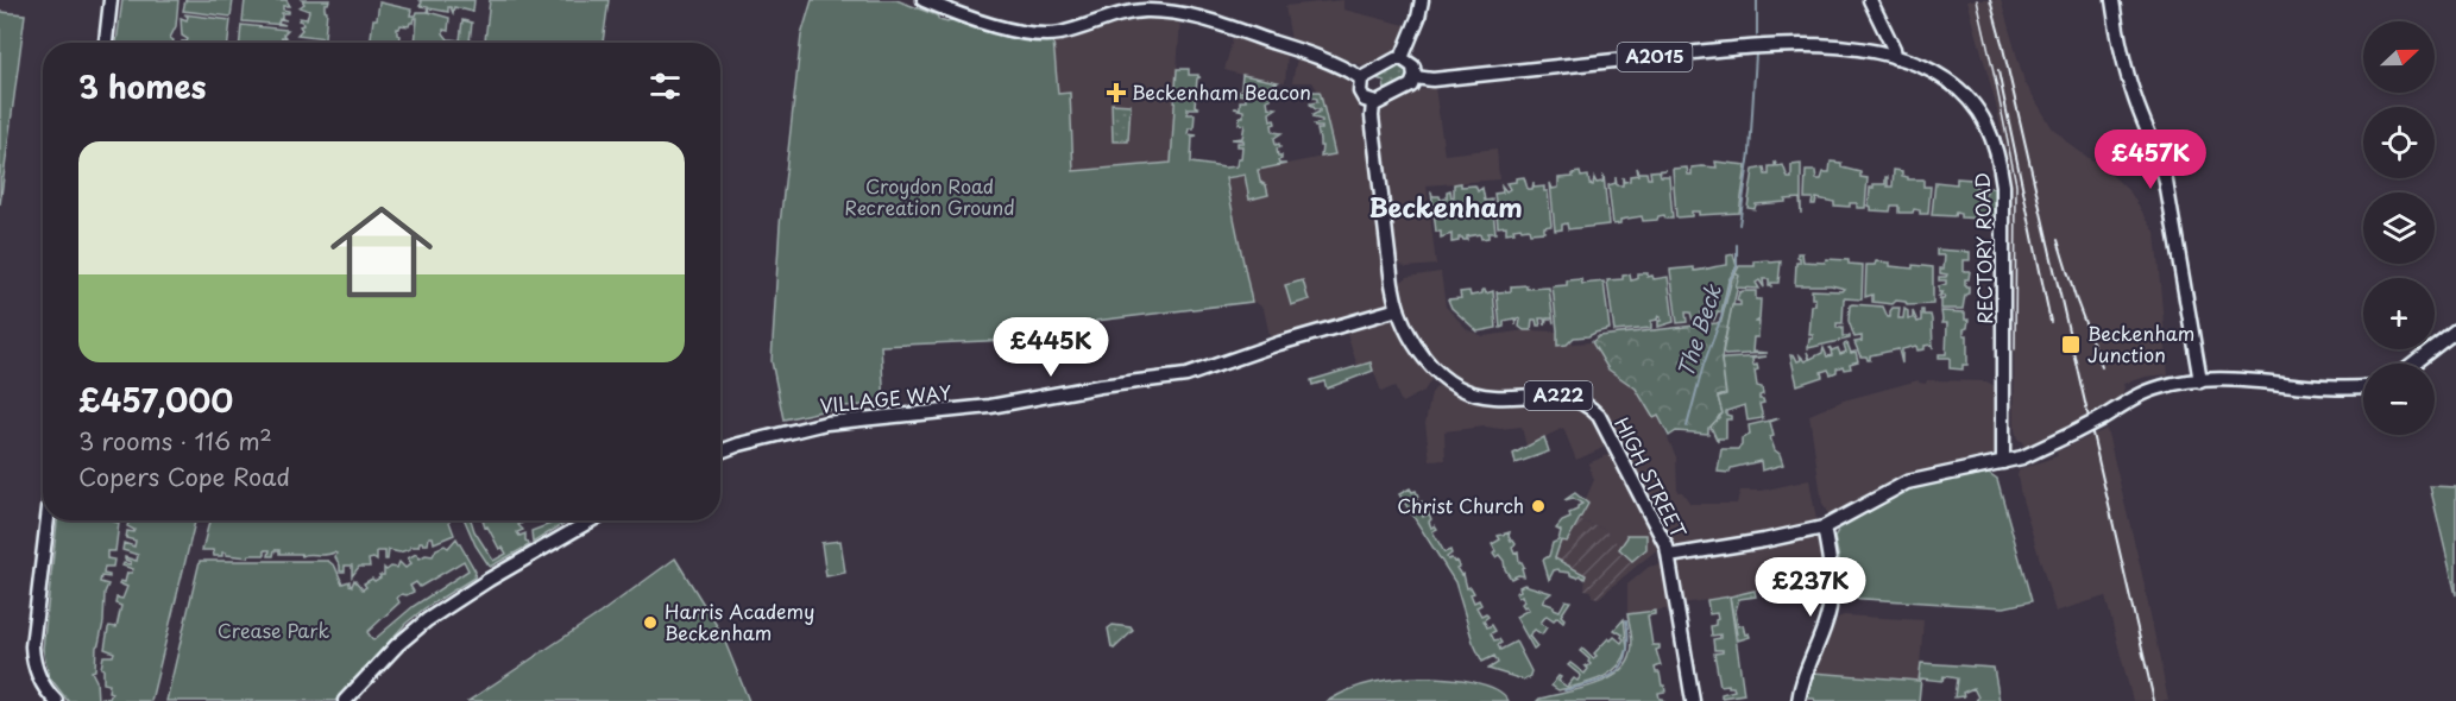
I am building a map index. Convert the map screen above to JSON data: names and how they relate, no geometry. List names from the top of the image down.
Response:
{
  "streets": {
    "main road": [
      "A2015",
      "RECTORY ROAD",
      "A222",
      "VILLAGE WAY",
      "HIGH STREET"
    ]
  },
  "crossings": [
    ["RECTORY ROAD", "HIGH STREET"],
    ["A222", "HIGH STREET"],
    ["VILLAGE WAY", "HIGH STREET"]
  ],
  "districts": ["Beckenham"],
  "water": ["The Beck"],
  "parks": ["Croydon Road Recreation Ground", "Crease Park"],
  "places": {
    "health": ["Beckenham Beacon"],
    "transit": ["Beckenham Junction"],
    "other": ["Christ Church", "Harris Academy Beckenham"]
  },
  "north": "right",
  "page": {
    "map_buttons": ["+", "−"],
    "heading": "3 homes",
    "list": [
      {
        "name": "£457,000",
        "note": "3 rooms · 116 m² · Copers Cope Road"
      }
    ],
    "price": ["£457K", "£445K", "£237K"]
  }
}
